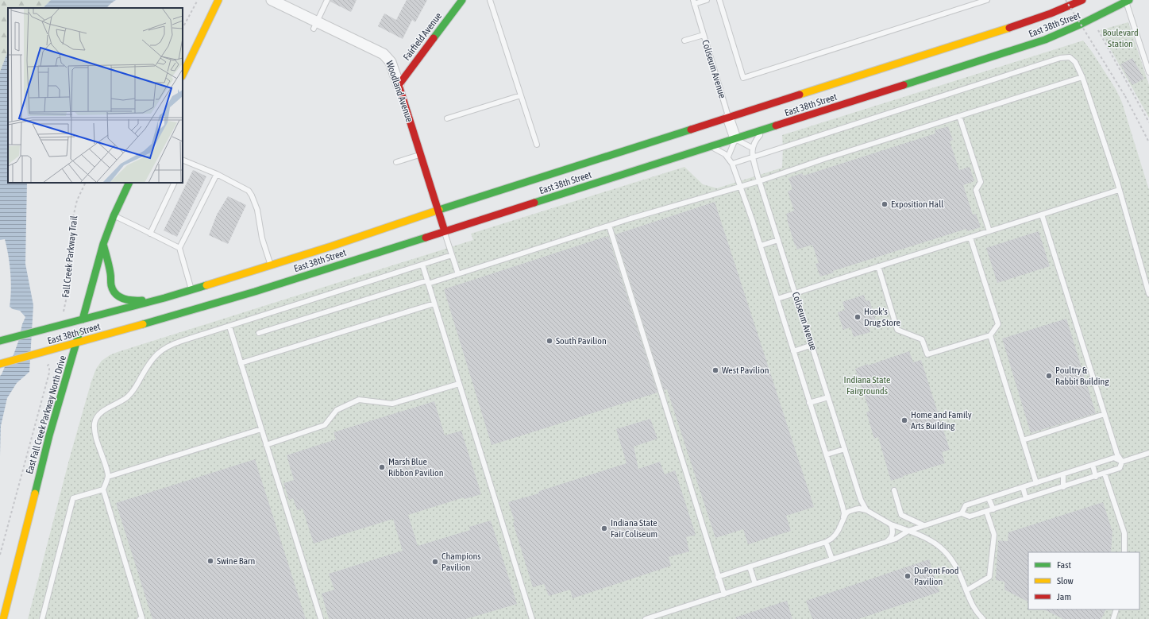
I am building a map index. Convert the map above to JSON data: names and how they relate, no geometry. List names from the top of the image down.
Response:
{
  "streets": {
    "main road": [
      "East 38th Street",
      "Fairfield Avenue",
      "Woodland Avenue",
      "East Fall Creek Parkway North Drive"
    ],
    "street": ["Coliseum Avenue"],
    "path": ["Fall Creek Parkway Trail"]
  },
  "crossings": [
    ["East 38th Street", "Coliseum Avenue"],
    ["East 38th Street", "Woodland Avenue"],
    ["East 38th Street", "East Fall Creek Parkway North Drive"],
    ["Fairfield Avenue", "Woodland Avenue"]
  ],
  "parks": ["Boulevard Station", "Indiana State Fairgrounds"],
  "places": [
    "Exposition Hall",
    "Hook's Drug Store",
    "South Pavilion",
    "West Pavilion",
    "Poultry & Rabbit Building",
    "Home and Family Arts Building",
    "Marsh Blue Ribbon Pavilion",
    "Indiana State Fair Coliseum",
    "Swine Barn",
    "Champions Pavilion",
    "DuPont Food Pavilion"
  ],
  "legend": ["Fast", "Slow", "Jam"]
}
